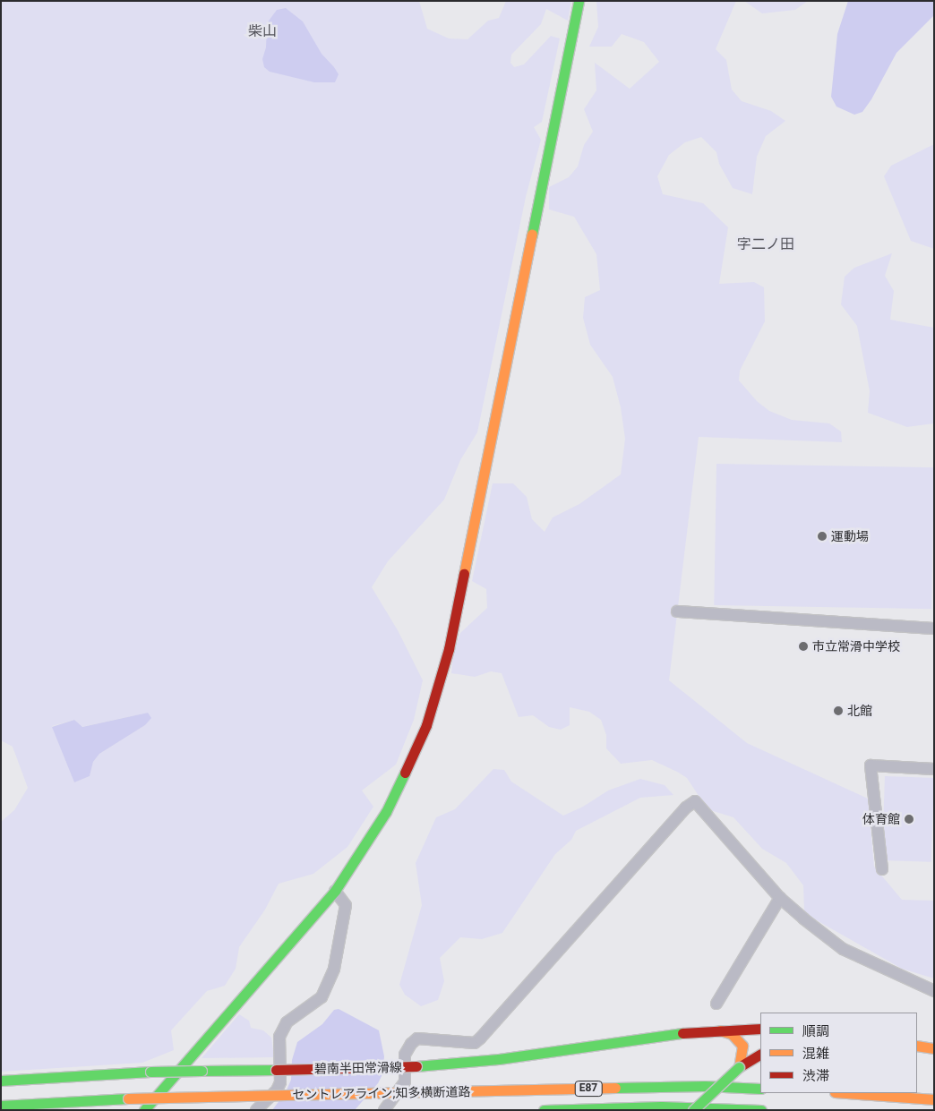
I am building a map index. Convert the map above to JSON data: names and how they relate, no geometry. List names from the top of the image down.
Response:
{
  "streets": {
    "main road": ["碧南半田常滑線", "E87", "セントレアライン;知多横断道路"]
  },
  "districts": ["柴山", "字二ノ田"],
  "places": [
    "運動場",
    "市立常滑中学校",
    "北館",
    "体育館"
  ],
  "legend": ["順調", "混雑", "渋滞"]
}
